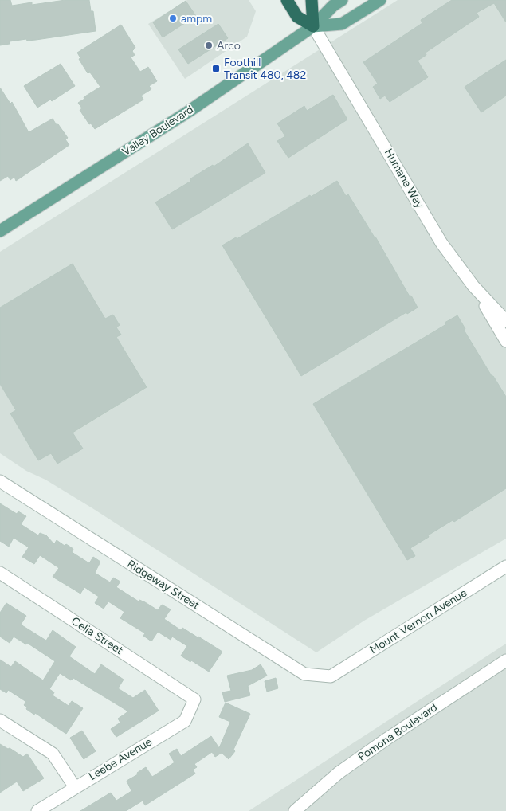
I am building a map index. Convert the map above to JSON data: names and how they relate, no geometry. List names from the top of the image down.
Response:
{
  "streets": {
    "main road": ["Valley Boulevard"],
    "street": [
      "Humane Way",
      "Ridgeway Street",
      "Mount Vernon Avenue",
      "Celia Street",
      "Pomona Boulevard",
      "Leebe Avenue"
    ]
  },
  "crossings": [
    ["Valley Boulevard", "Humane Way"],
    ["Ridgeway Street", "Mount Vernon Avenue"],
    ["Celia Street", "Leebe Avenue"]
  ],
  "places": {
    "other": ["ampm", "Arco"],
    "transit": ["Foothill Transit 480, 482"]
  }
}
